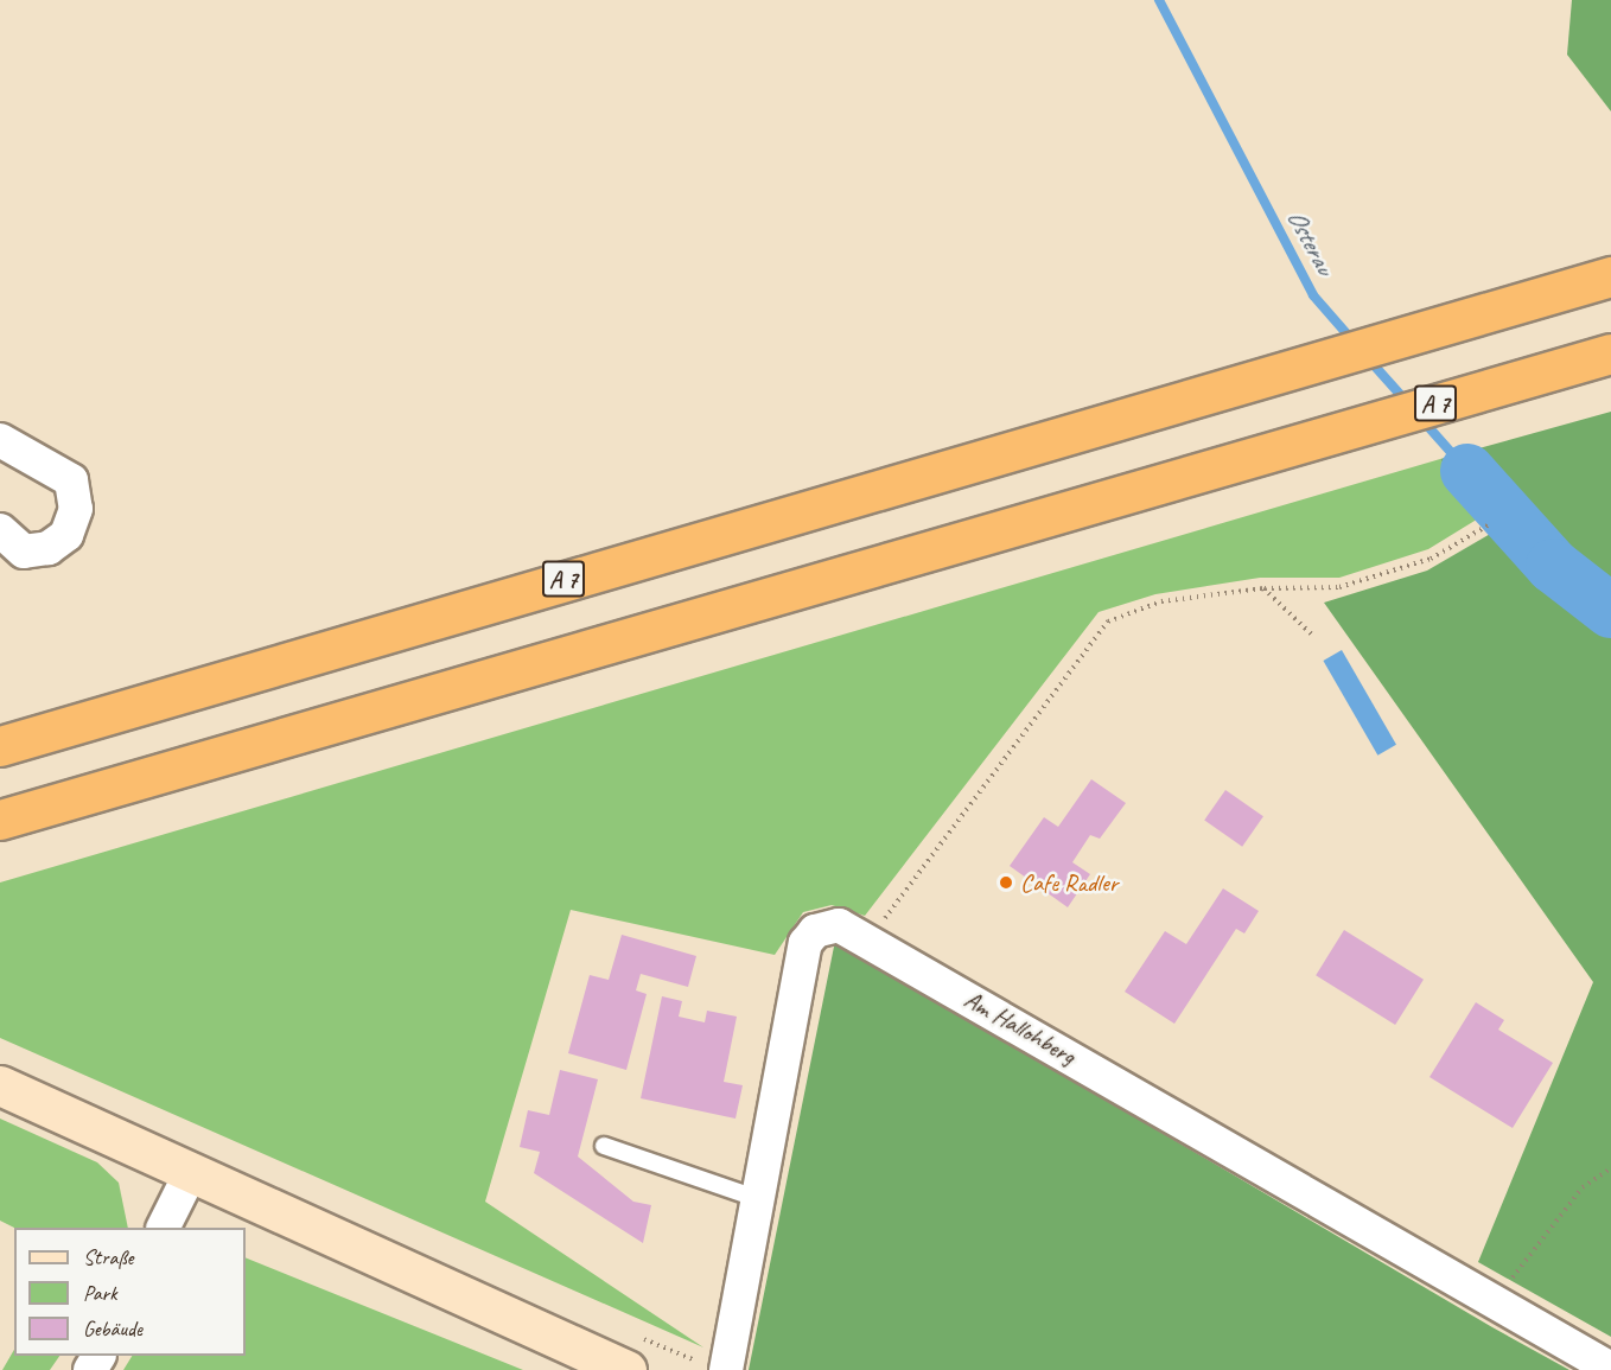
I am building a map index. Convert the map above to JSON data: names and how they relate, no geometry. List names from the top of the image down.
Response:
{
  "streets": {
    "highway": ["A 7"],
    "street": ["Am Hallohberg"]
  },
  "water": ["Osterau"],
  "places": ["Cafe Radler"],
  "legend": ["Straße", "Park", "Gebäude"]
}
